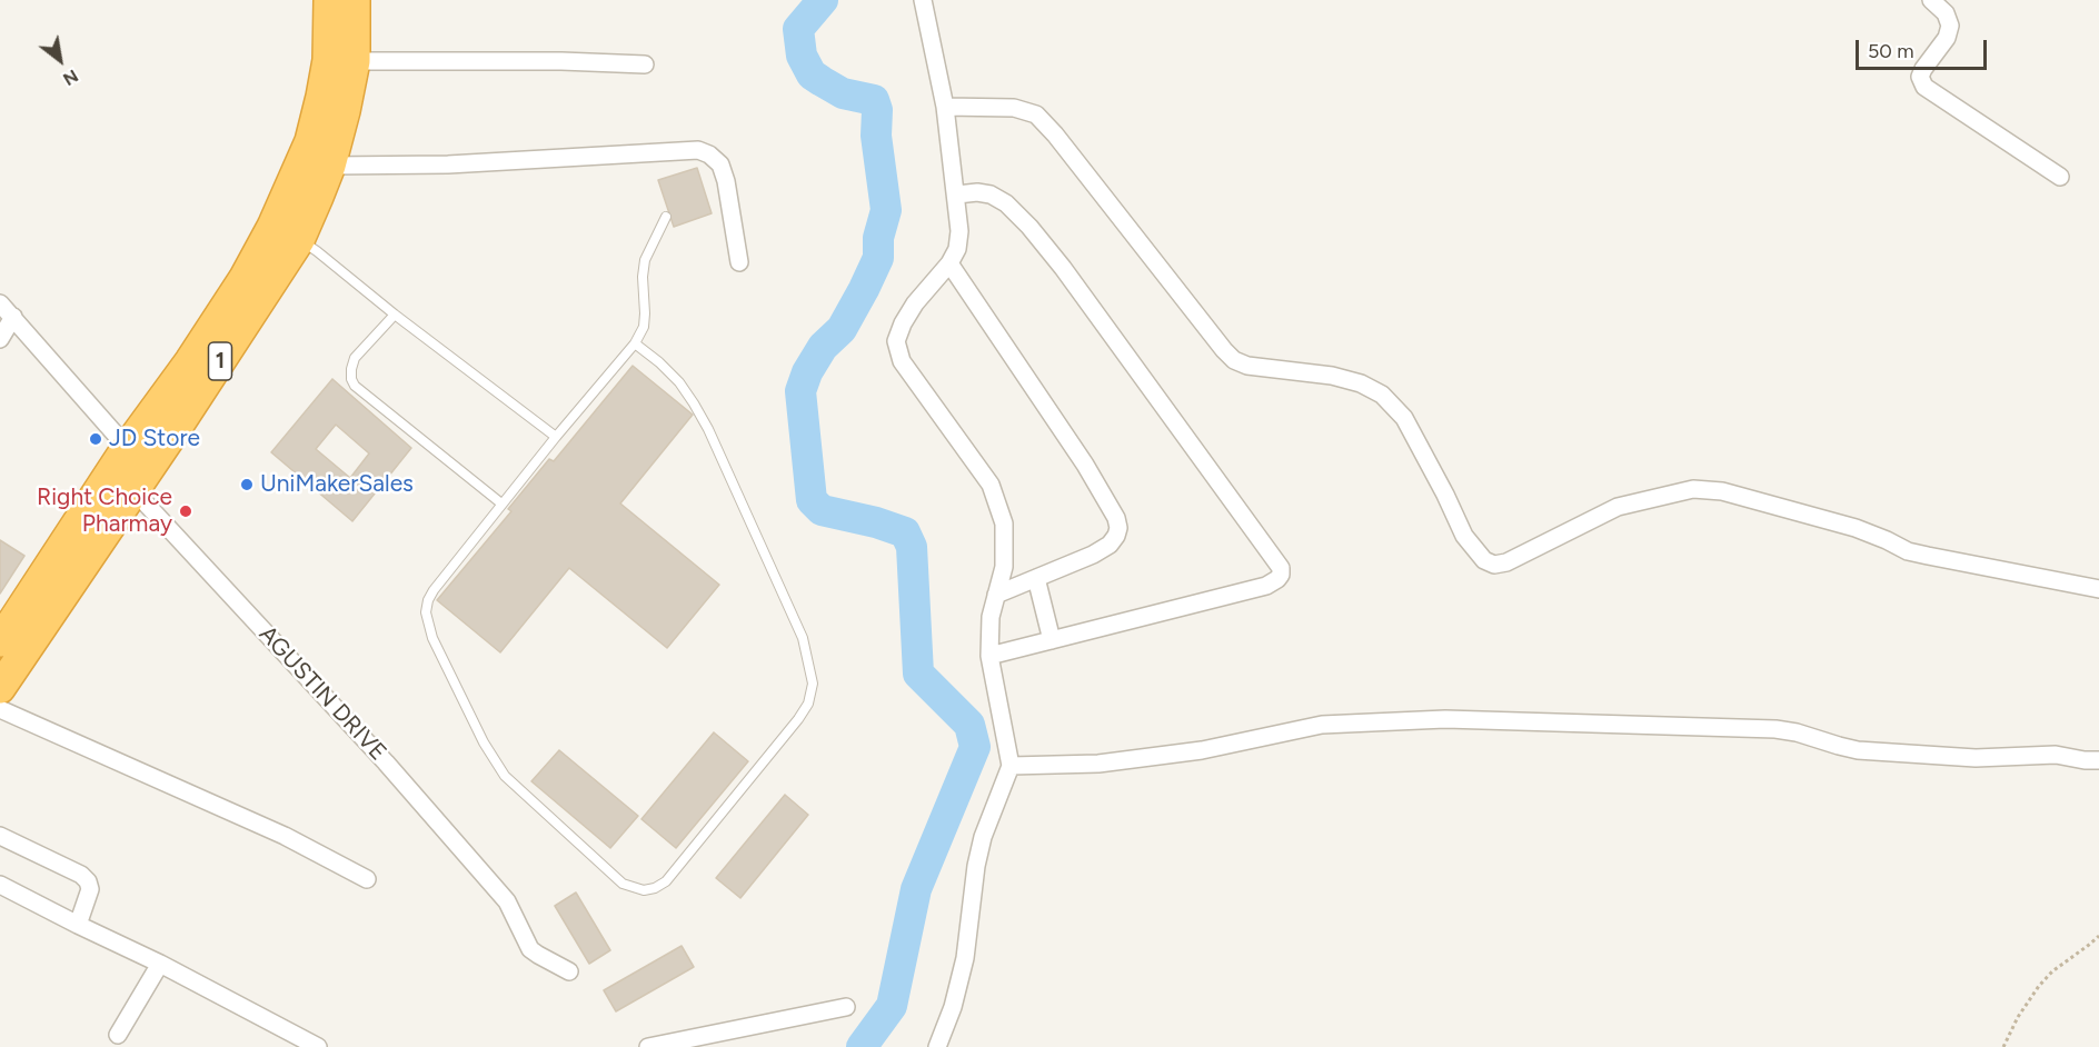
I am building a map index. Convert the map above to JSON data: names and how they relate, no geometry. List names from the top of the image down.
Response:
{
  "streets": {
    "highway": ["1"],
    "street": ["AGUSTIN DRIVE"]
  },
  "crossings": [
    ["1", "AGUSTIN DRIVE"]
  ],
  "places": ["JD Store", "UniMakerSales", "Right Choice Pharmay"],
  "scale_bar": "50 m",
  "north": "bottom right"
}
